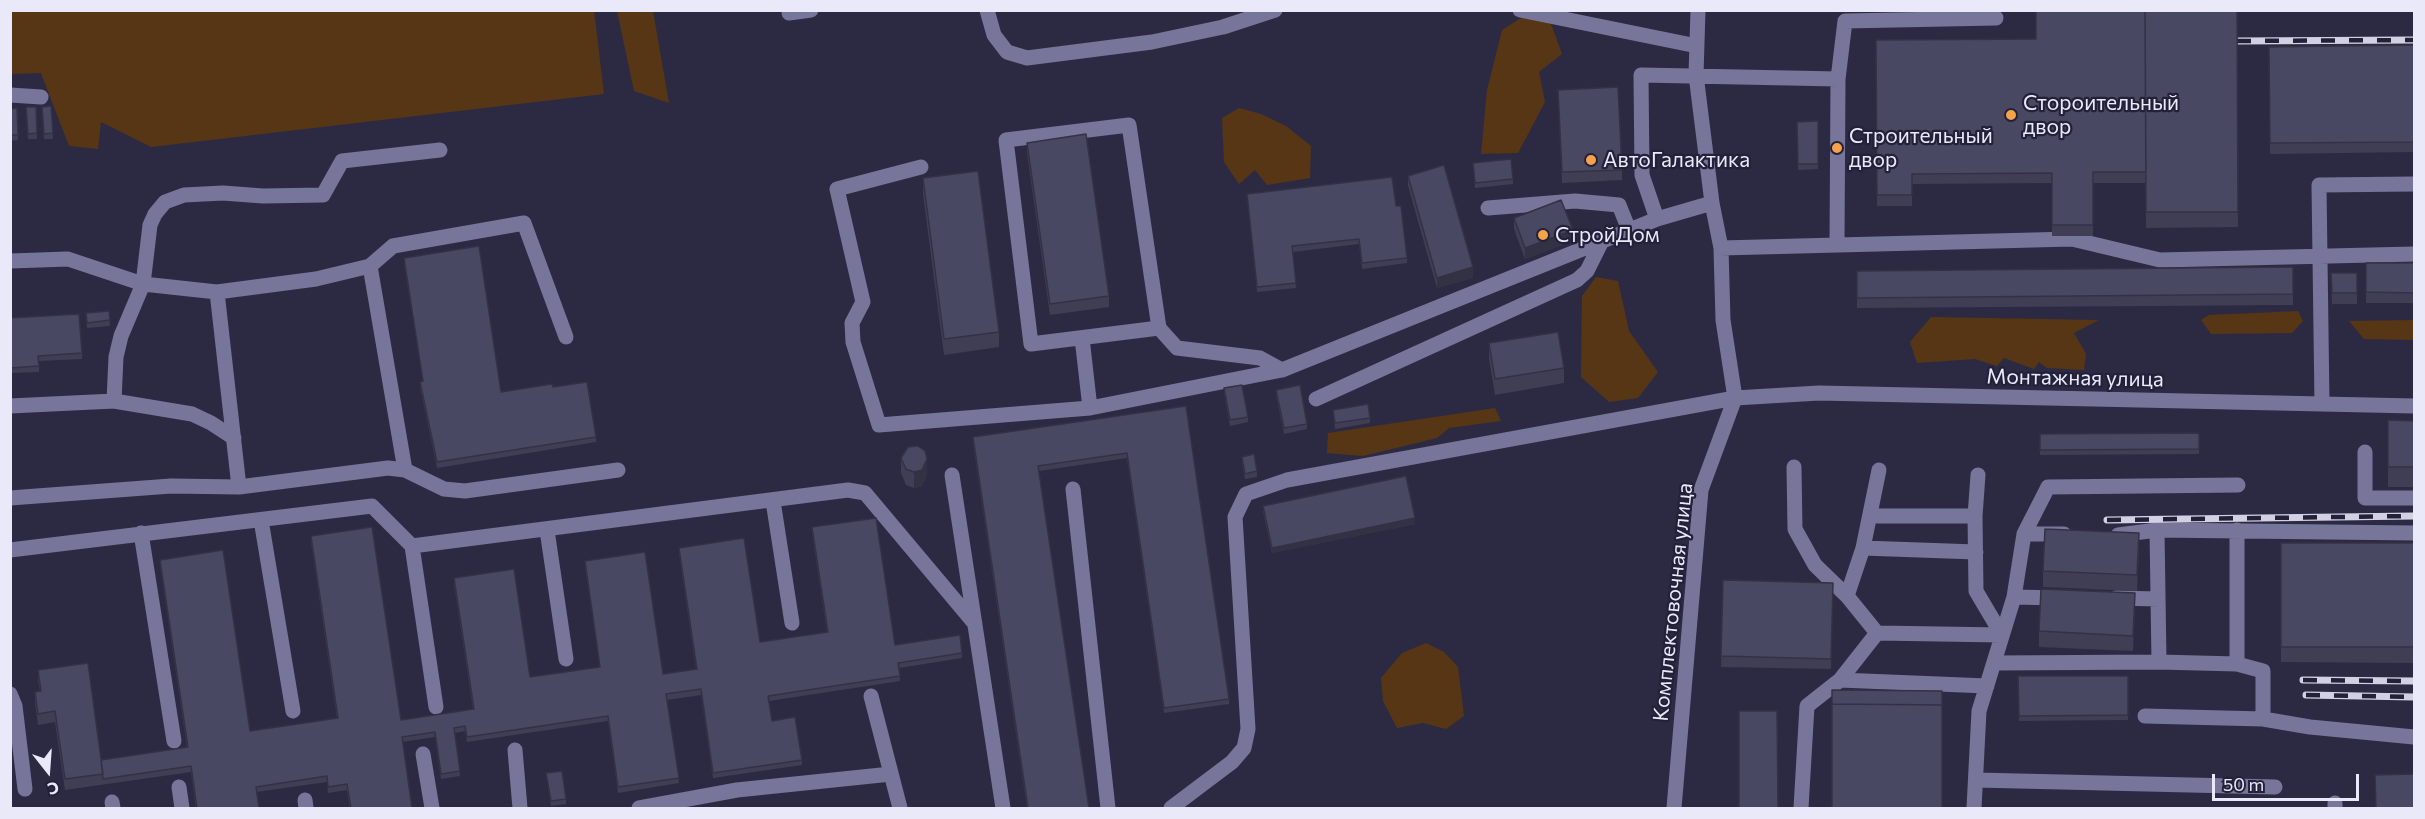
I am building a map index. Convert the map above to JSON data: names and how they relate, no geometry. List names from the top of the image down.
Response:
{
  "streets": {
    "street": ["Монтажная улица", "Комплектовочная улица"]
  },
  "crossings": [
    ["Монтажная улица", "Комплектовочная улица"]
  ],
  "places": [
    "Стороительный двор",
    "Строительный двор",
    "АвтоГалактика",
    "СтройДом"
  ],
  "scale_bar": "50 m",
  "north": "bottom"
}
